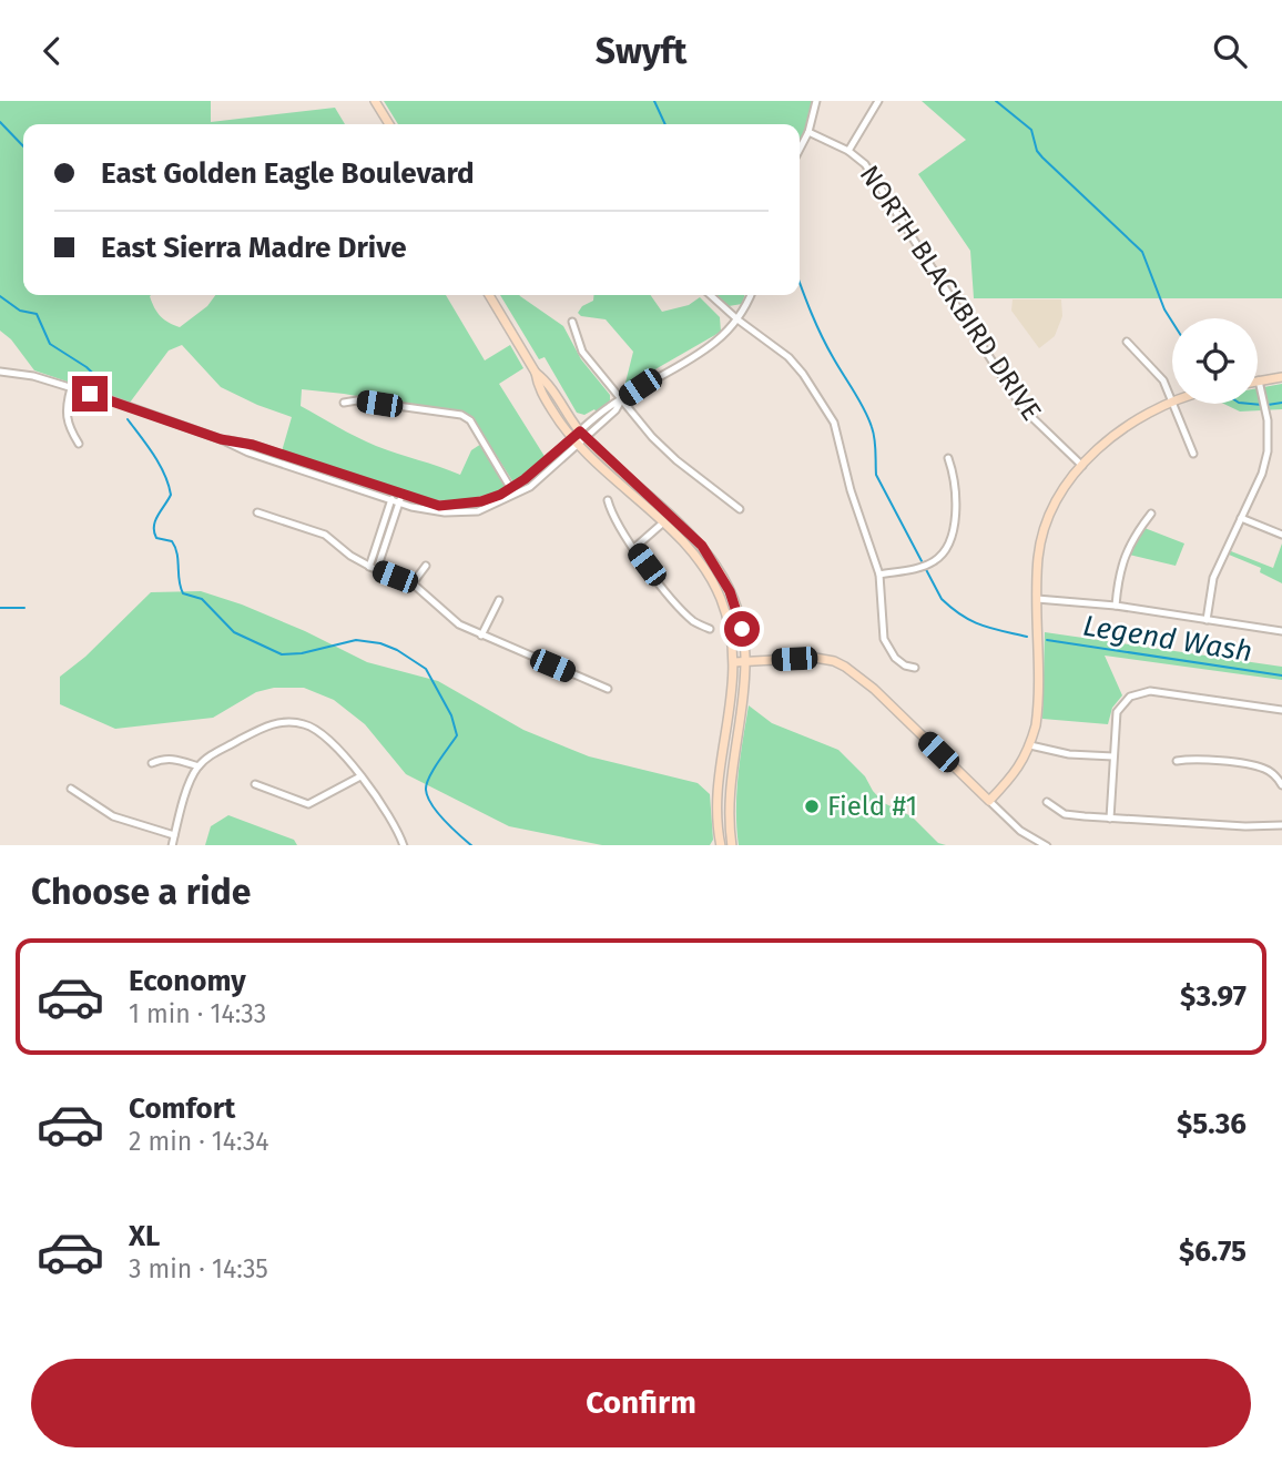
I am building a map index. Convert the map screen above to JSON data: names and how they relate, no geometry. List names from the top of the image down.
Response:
{
  "streets": {
    "street": ["NORTH BLACKBIRD DRIVE"]
  },
  "water": ["Legend Wash"],
  "places": ["Field #1"],
  "page": {
    "header": "Swyft",
    "banner": ["East Golden Eagle Boulevard", "East Sierra Madre Drive"],
    "heading": "Choose a ride",
    "list": [
      {
        "name": "Economy",
        "note": "1 min · 14:33",
        "value": "$3.97"
      },
      {
        "name": "Comfort",
        "note": "2 min · 14:34",
        "value": "$5.36"
      },
      {
        "name": "XL",
        "note": "3 min · 14:35",
        "value": "$6.75"
      }
    ],
    "buttons": "Confirm"
  }
}
